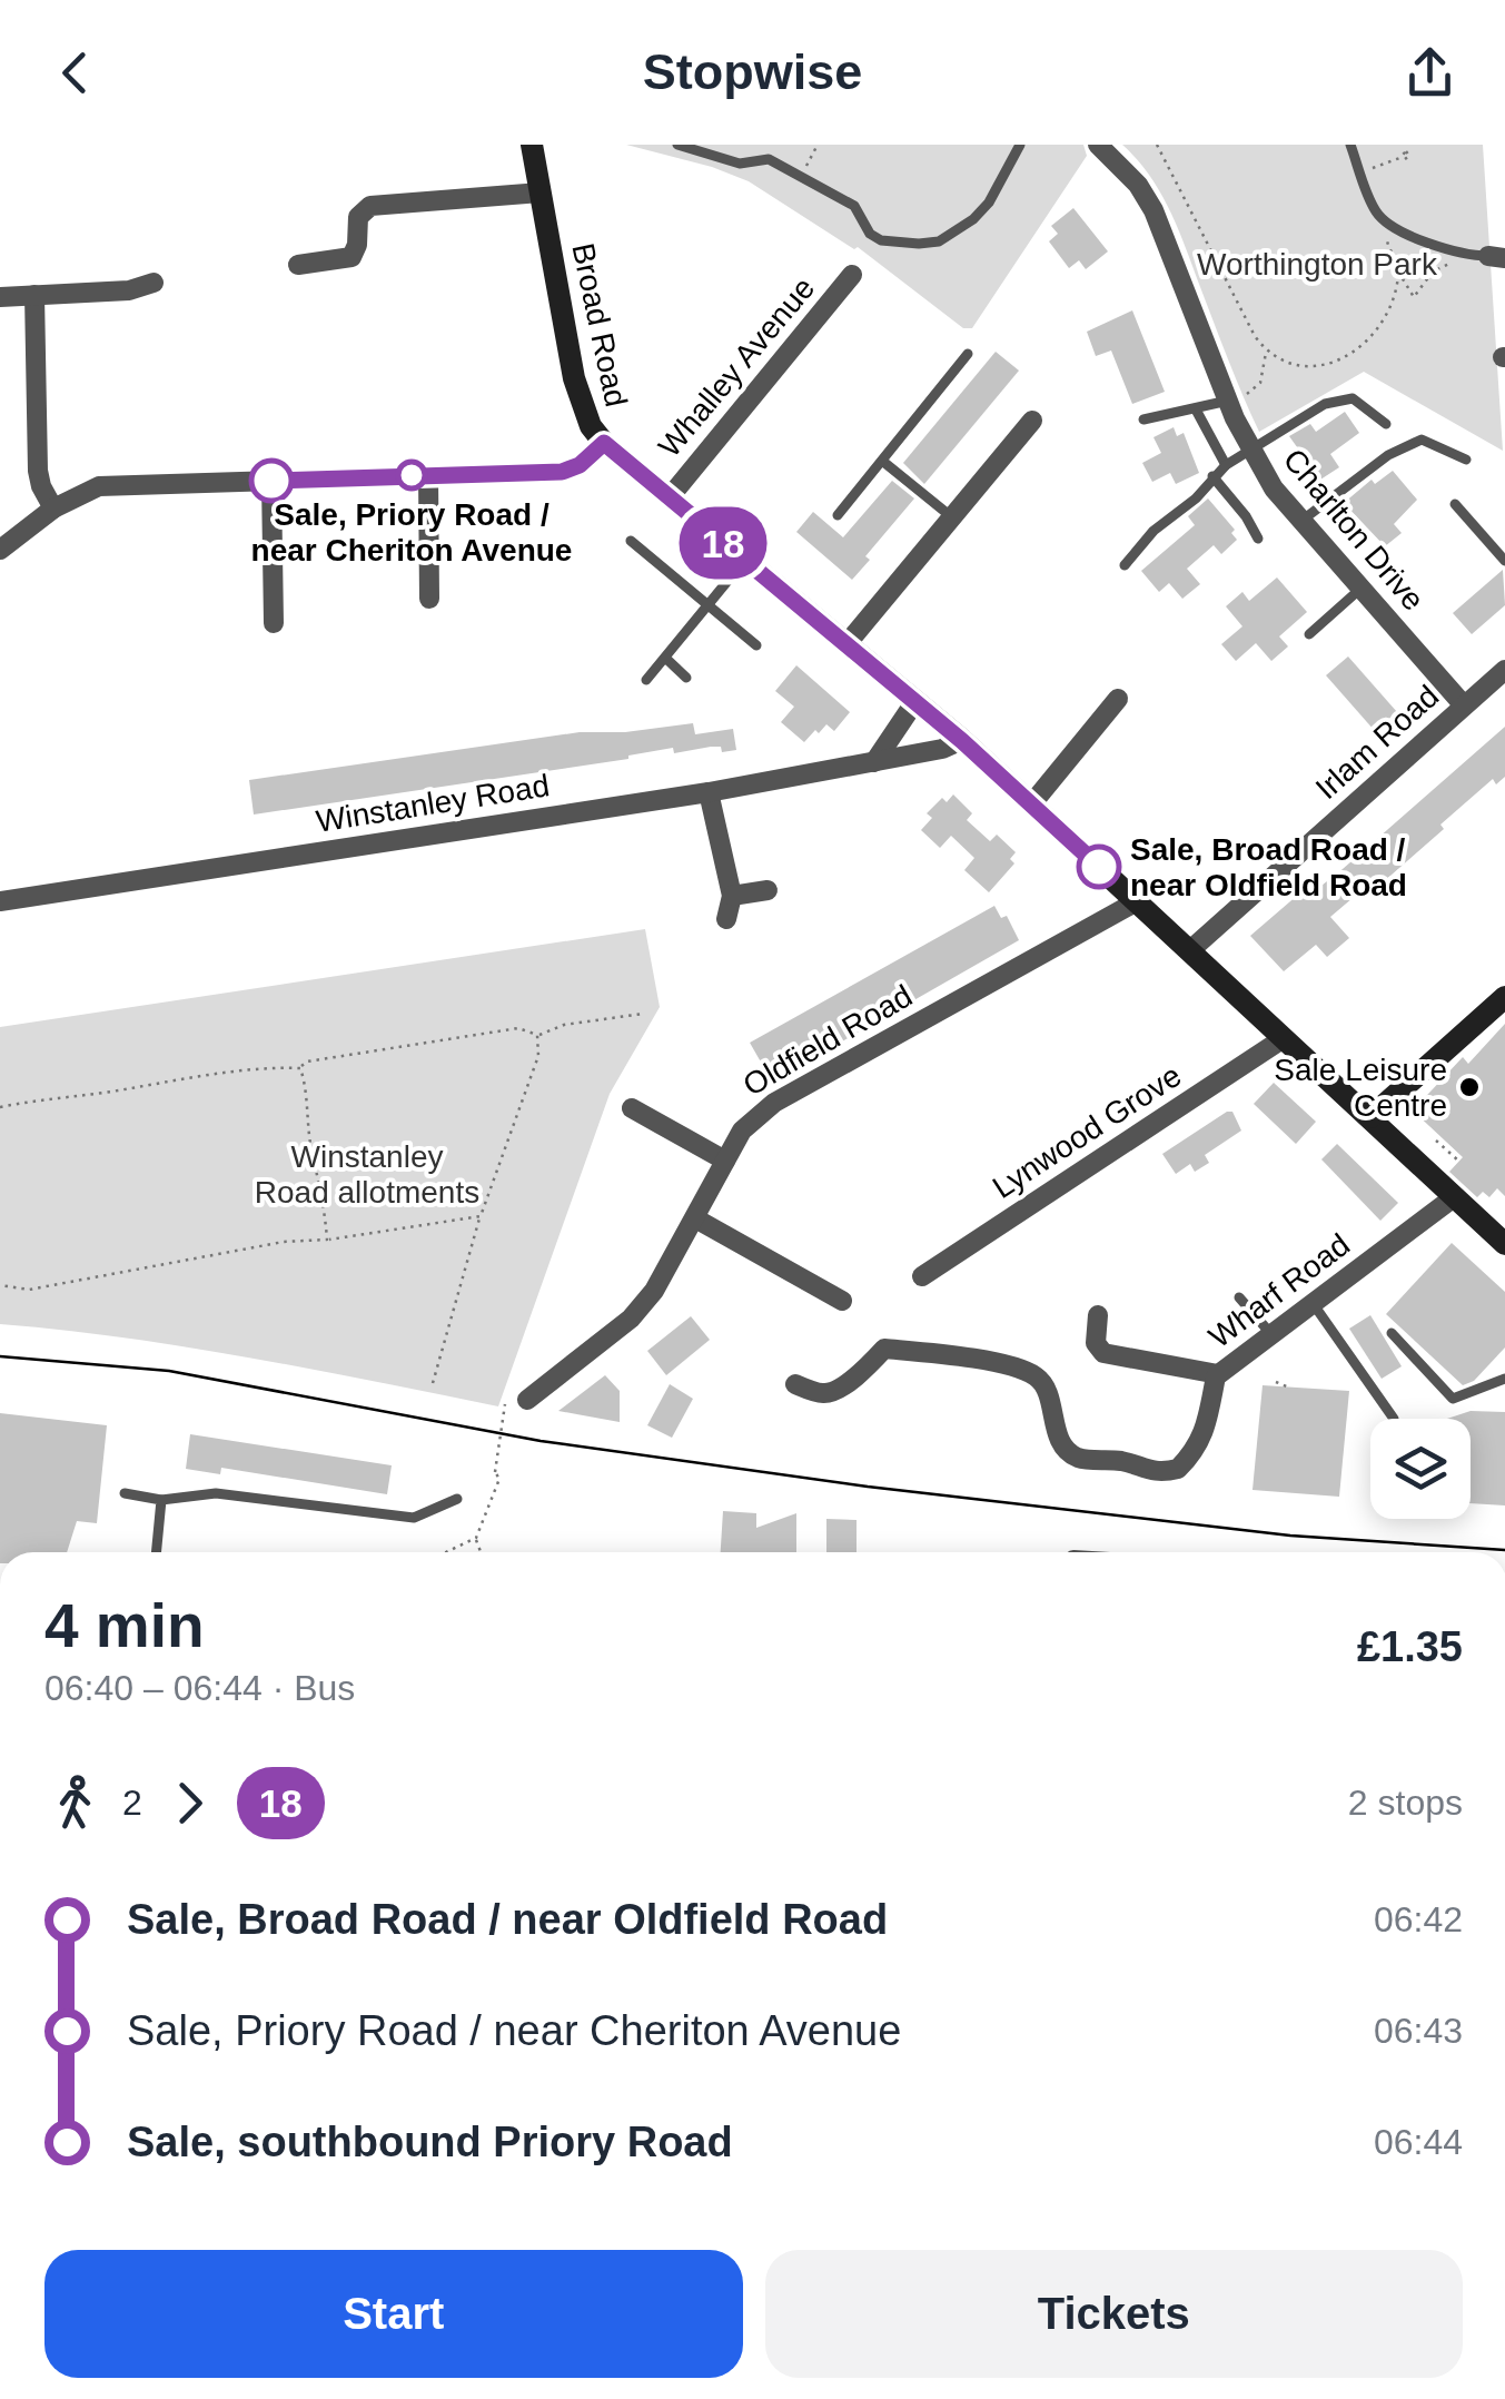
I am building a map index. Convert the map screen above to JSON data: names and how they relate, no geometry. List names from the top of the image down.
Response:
{
  "streets": {
    "street": [
      "Broad Road",
      "Whalley Avenue",
      "Charlton Drive",
      "Irlam Road",
      "Winstanley Road",
      "Oldfield Road",
      "Lynwood Grove",
      "Wharf Road"
    ]
  },
  "crossings": [
    ["Broad Road", "Whalley Avenue"],
    ["Broad Road", "Irlam Road"],
    ["Broad Road", "Winstanley Road"],
    ["Broad Road", "Oldfield Road"],
    ["Broad Road", "Lynwood Grove"],
    ["Broad Road", "Wharf Road"],
    ["Charlton Drive", "Irlam Road"]
  ],
  "parks": ["Worthington Park", "Winstanley Road allotments"],
  "places": ["Sale, Priory Road / near Cheriton Avenue", "Sale, Broad Road / near Oldfield Road", "Sale Leisure Centre"],
  "lines": ["bus line 18"],
  "page": {
    "header": "Stopwise",
    "on_map": "18",
    "heading": ["4 min", "06:40 – 06:44 · Bus", "£1.35"],
    "legs": ["2", "18", "2 stops"],
    "list": [
      {
        "name": "Sale, Broad Road / near Oldfield Road",
        "value": "06:42"
      },
      {
        "name": "Sale, Priory Road / near Cheriton Avenue",
        "value": "06:43"
      },
      {
        "name": "Sale, southbound Priory Road",
        "value": "06:44"
      }
    ],
    "buttons": ["Start", "Tickets"]
  }
}
